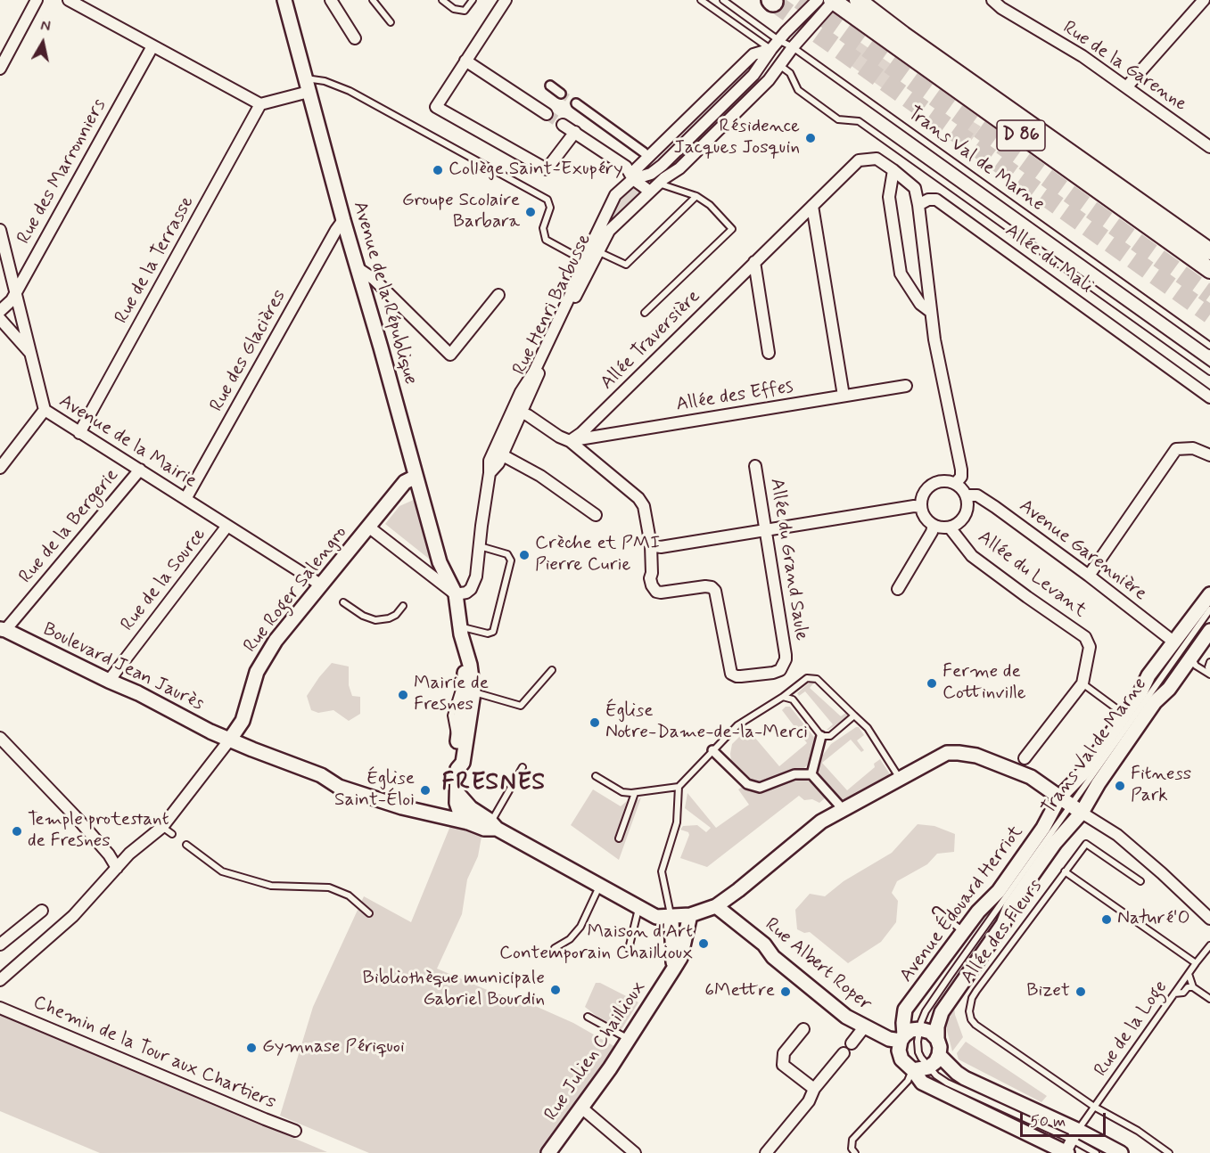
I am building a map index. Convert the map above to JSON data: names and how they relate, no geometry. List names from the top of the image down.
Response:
{
  "streets": {
    "main road": ["D 86"],
    "street": [
      "Rue de la Garenne",
      "Rue des Marronniers",
      "Allée du Mali",
      "Rue de la Terrasse",
      "Avenue de la République",
      "Rue Henri Barbusse",
      "Allée Traversière",
      "Rue des Glacières",
      "Allée des Effes",
      "Avenue de la Mairie",
      "Rue de la Bergerie",
      "Avenue Garennière",
      "Allée du Grand Saule",
      "Allée du Levant",
      "Rue de la Source",
      "Rue Roger Salengro",
      "Boulevard Jean Jaurès",
      "Avenue Édouard Herriot",
      "Rue Albert Roper",
      "Rue Julien Chaillioux",
      "Chemin de la Tour aux Chartiers"
    ],
    "lane": ["Trans Val de Marne", "Allée des Fleurs", "Rue de la Loge"]
  },
  "crossings": [
    ["D 86", "Rue Henri Barbusse"],
    ["Trans Val de Marne", "Rue Henri Barbusse"],
    ["Trans Val de Marne", "Avenue Édouard Herriot"],
    ["Trans Val de Marne", "Rue de la Loge"],
    ["Rue des Marronniers", "Avenue de la Mairie"],
    ["Rue de la Terrasse", "Avenue de la Mairie"],
    ["Avenue de la République", "Rue Henri Barbusse"],
    ["Avenue de la République", "Rue des Glacières"],
    ["Avenue de la République", "Rue Roger Salengro"],
    ["Allée Traversière", "Allée des Effes"],
    ["Rue des Glacières", "Avenue de la Mairie"],
    ["Avenue de la Mairie", "Rue de la Bergerie"],
    ["Avenue de la Mairie", "Rue de la Source"],
    ["Avenue de la Mairie", "Rue Roger Salengro"],
    ["Rue de la Bergerie", "Boulevard Jean Jaurès"],
    ["Avenue Garennière", "Allée du Levant"],
    ["Avenue Garennière", "Avenue Édouard Herriot"],
    ["Rue de la Source", "Boulevard Jean Jaurès"],
    ["Rue Roger Salengro", "Boulevard Jean Jaurès"],
    ["Avenue Édouard Herriot", "Rue Albert Roper"],
    ["Avenue Édouard Herriot", "Rue de la Loge"],
    ["Allée des Fleurs", "Rue de la Loge"]
  ],
  "districts": ["FRESNES"],
  "places": [
    "Résidence Jacques Josquin",
    "Collège Saint-Exupéry",
    "Groupe Scolaire Barbara",
    "Crèche et PMI Pierre Curie",
    "Ferme de Cottinville",
    "Mairie de Fresnes",
    "Église Notre-Dame-de-la-Merci",
    "Fitness Park",
    "Église Saint-Éloi",
    "Temple protestant de Fresnes",
    "Naturé'O",
    "Maison d'Art Contemporain Chaillioux",
    "Bibliothèque municipale Gabriel Bourdin",
    "6Mettre",
    "Bizet",
    "Gymnase Périquoi"
  ],
  "scale_bar": "50 m",
  "north": "top"
}
